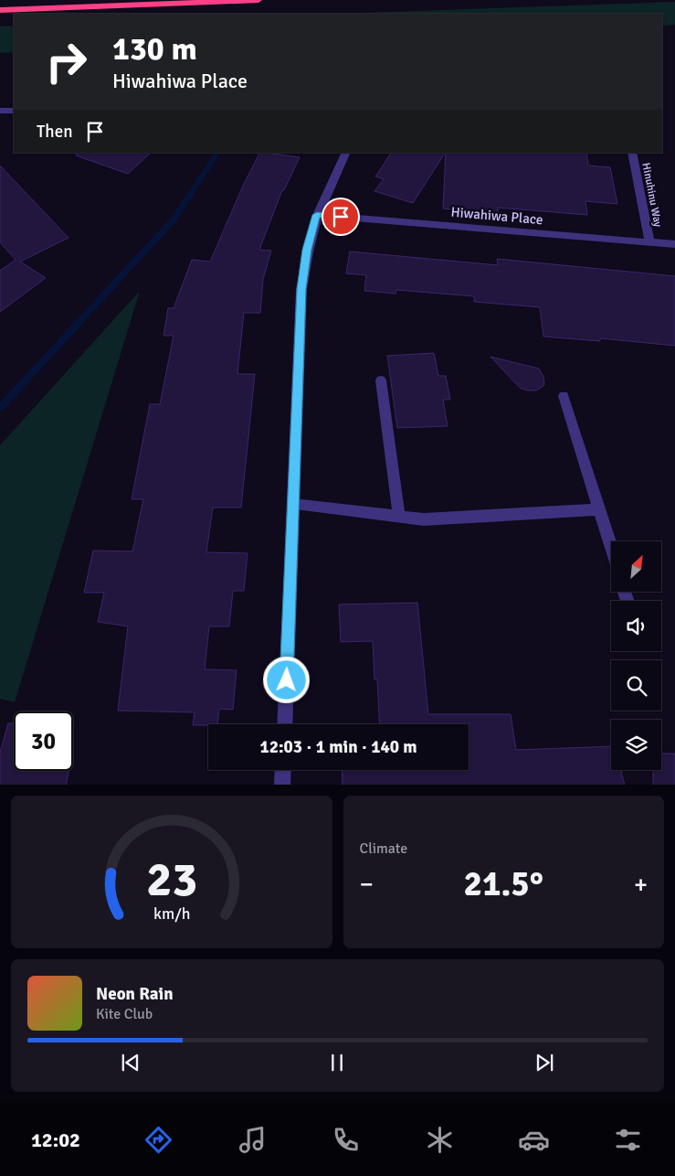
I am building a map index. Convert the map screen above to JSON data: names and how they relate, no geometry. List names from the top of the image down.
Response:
{
  "streets": {
    "street": ["Hinuhinu Way", "Hiwahiwa Place"]
  },
  "crossings": [
    ["Hinuhinu Way", "Hiwahiwa Place"]
  ],
  "north": "top right",
  "page": {
    "turn": ["130 m", "Hiwahiwa Place"],
    "then": "Then",
    "limit": "30",
    "trip": "12:03 · 1 min · 140 m",
    "tile": "Climate",
    "heat": ["−", "21.5°", "+"],
    "song": ["Neon Rain", "Kite Club"],
    "tabs": "12:02",
    "gauge": ["23", "km/h"]
  }
}
